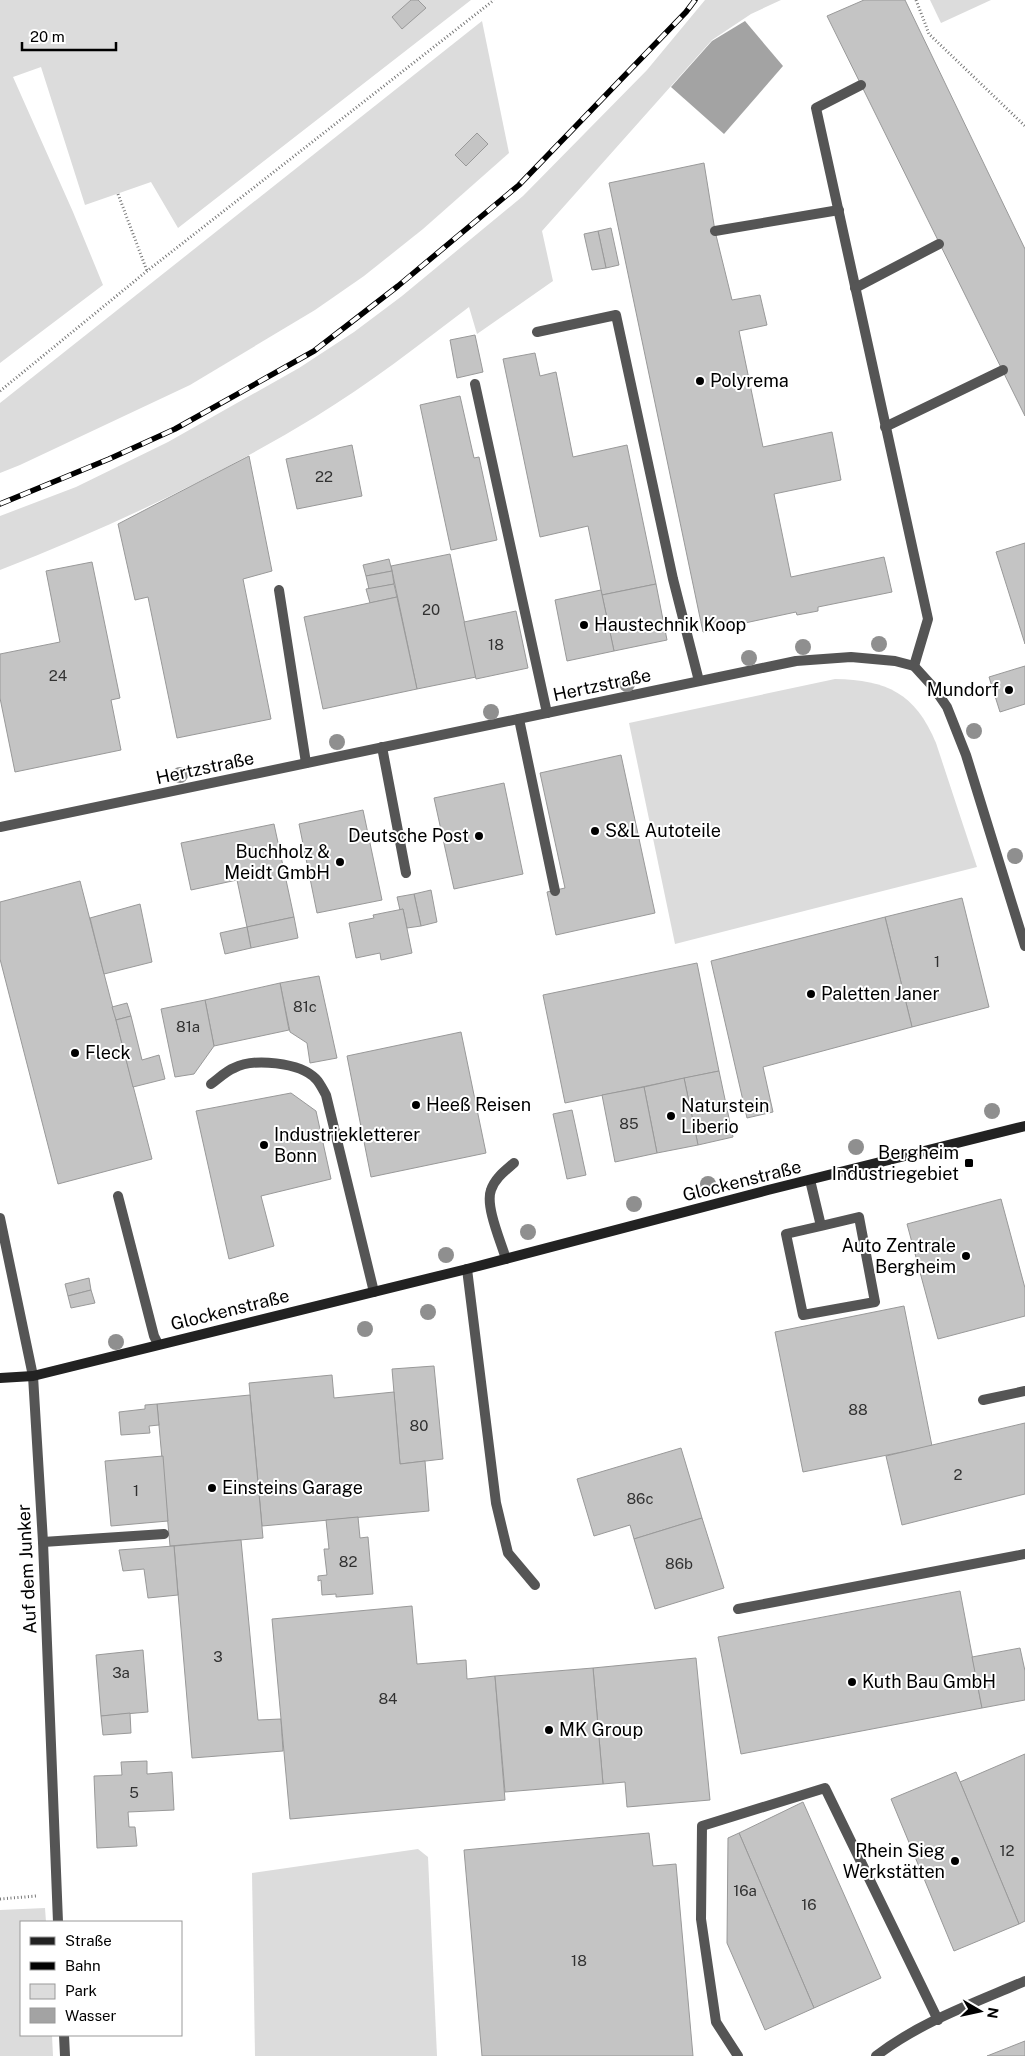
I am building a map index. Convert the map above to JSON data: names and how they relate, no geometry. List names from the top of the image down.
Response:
{
  "streets": {
    "street": ["Hertzstraße", "Glockenstraße", "Auf dem Junker"]
  },
  "crossings": [
    ["Glockenstraße", "Auf dem Junker"]
  ],
  "places": {
    "other": [
      "Polyrema",
      "Haustechnik Koop",
      "Mundorf",
      "S&L Autoteile",
      "Deutsche Post",
      "Buchholz & Meidt GmbH",
      "Paletten Janer",
      "Fleck",
      "Heeß Reisen",
      "Naturstein Liberio",
      "Industriekletterer Bonn",
      "Auto Zentrale Bergheim",
      "Einsteins Garage",
      "Kuth Bau GmbH",
      "MK Group",
      "Rhein Sieg Werkstätten"
    ],
    "transit": ["Bergheim Industriegebiet"]
  },
  "house_numbers": [
    "22",
    "20",
    "18",
    "24",
    "1",
    "81c",
    "81a",
    "85",
    "88",
    "80",
    "2",
    "1",
    "86c",
    "82",
    "86b",
    "3",
    "3a",
    "84",
    "5",
    "12",
    "16a",
    "16",
    "18"
  ],
  "legend": [
    "Straße",
    "Bahn",
    "Park",
    "Wasser"
  ],
  "scale_bar": "20 m",
  "north": "right"
}
